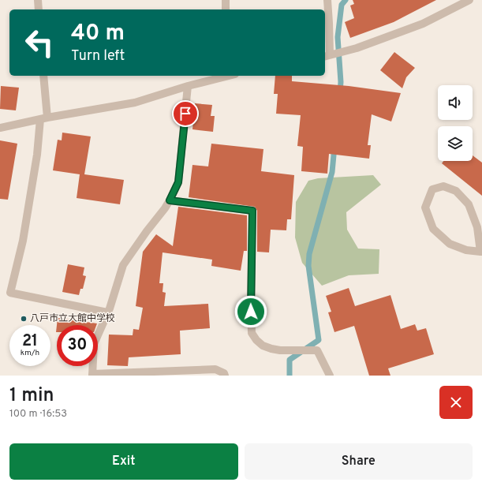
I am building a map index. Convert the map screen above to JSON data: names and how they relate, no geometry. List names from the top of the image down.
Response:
{
  "places": ["八戸市立大館中学校"],
  "page": {
    "turn": ["40 m", "Turn left"],
    "speed": "21 km/h",
    "limit": "30",
    "heading": ["1 min", "100 m · 16:53"],
    "buttons": ["Exit", "Share"]
  }
}
